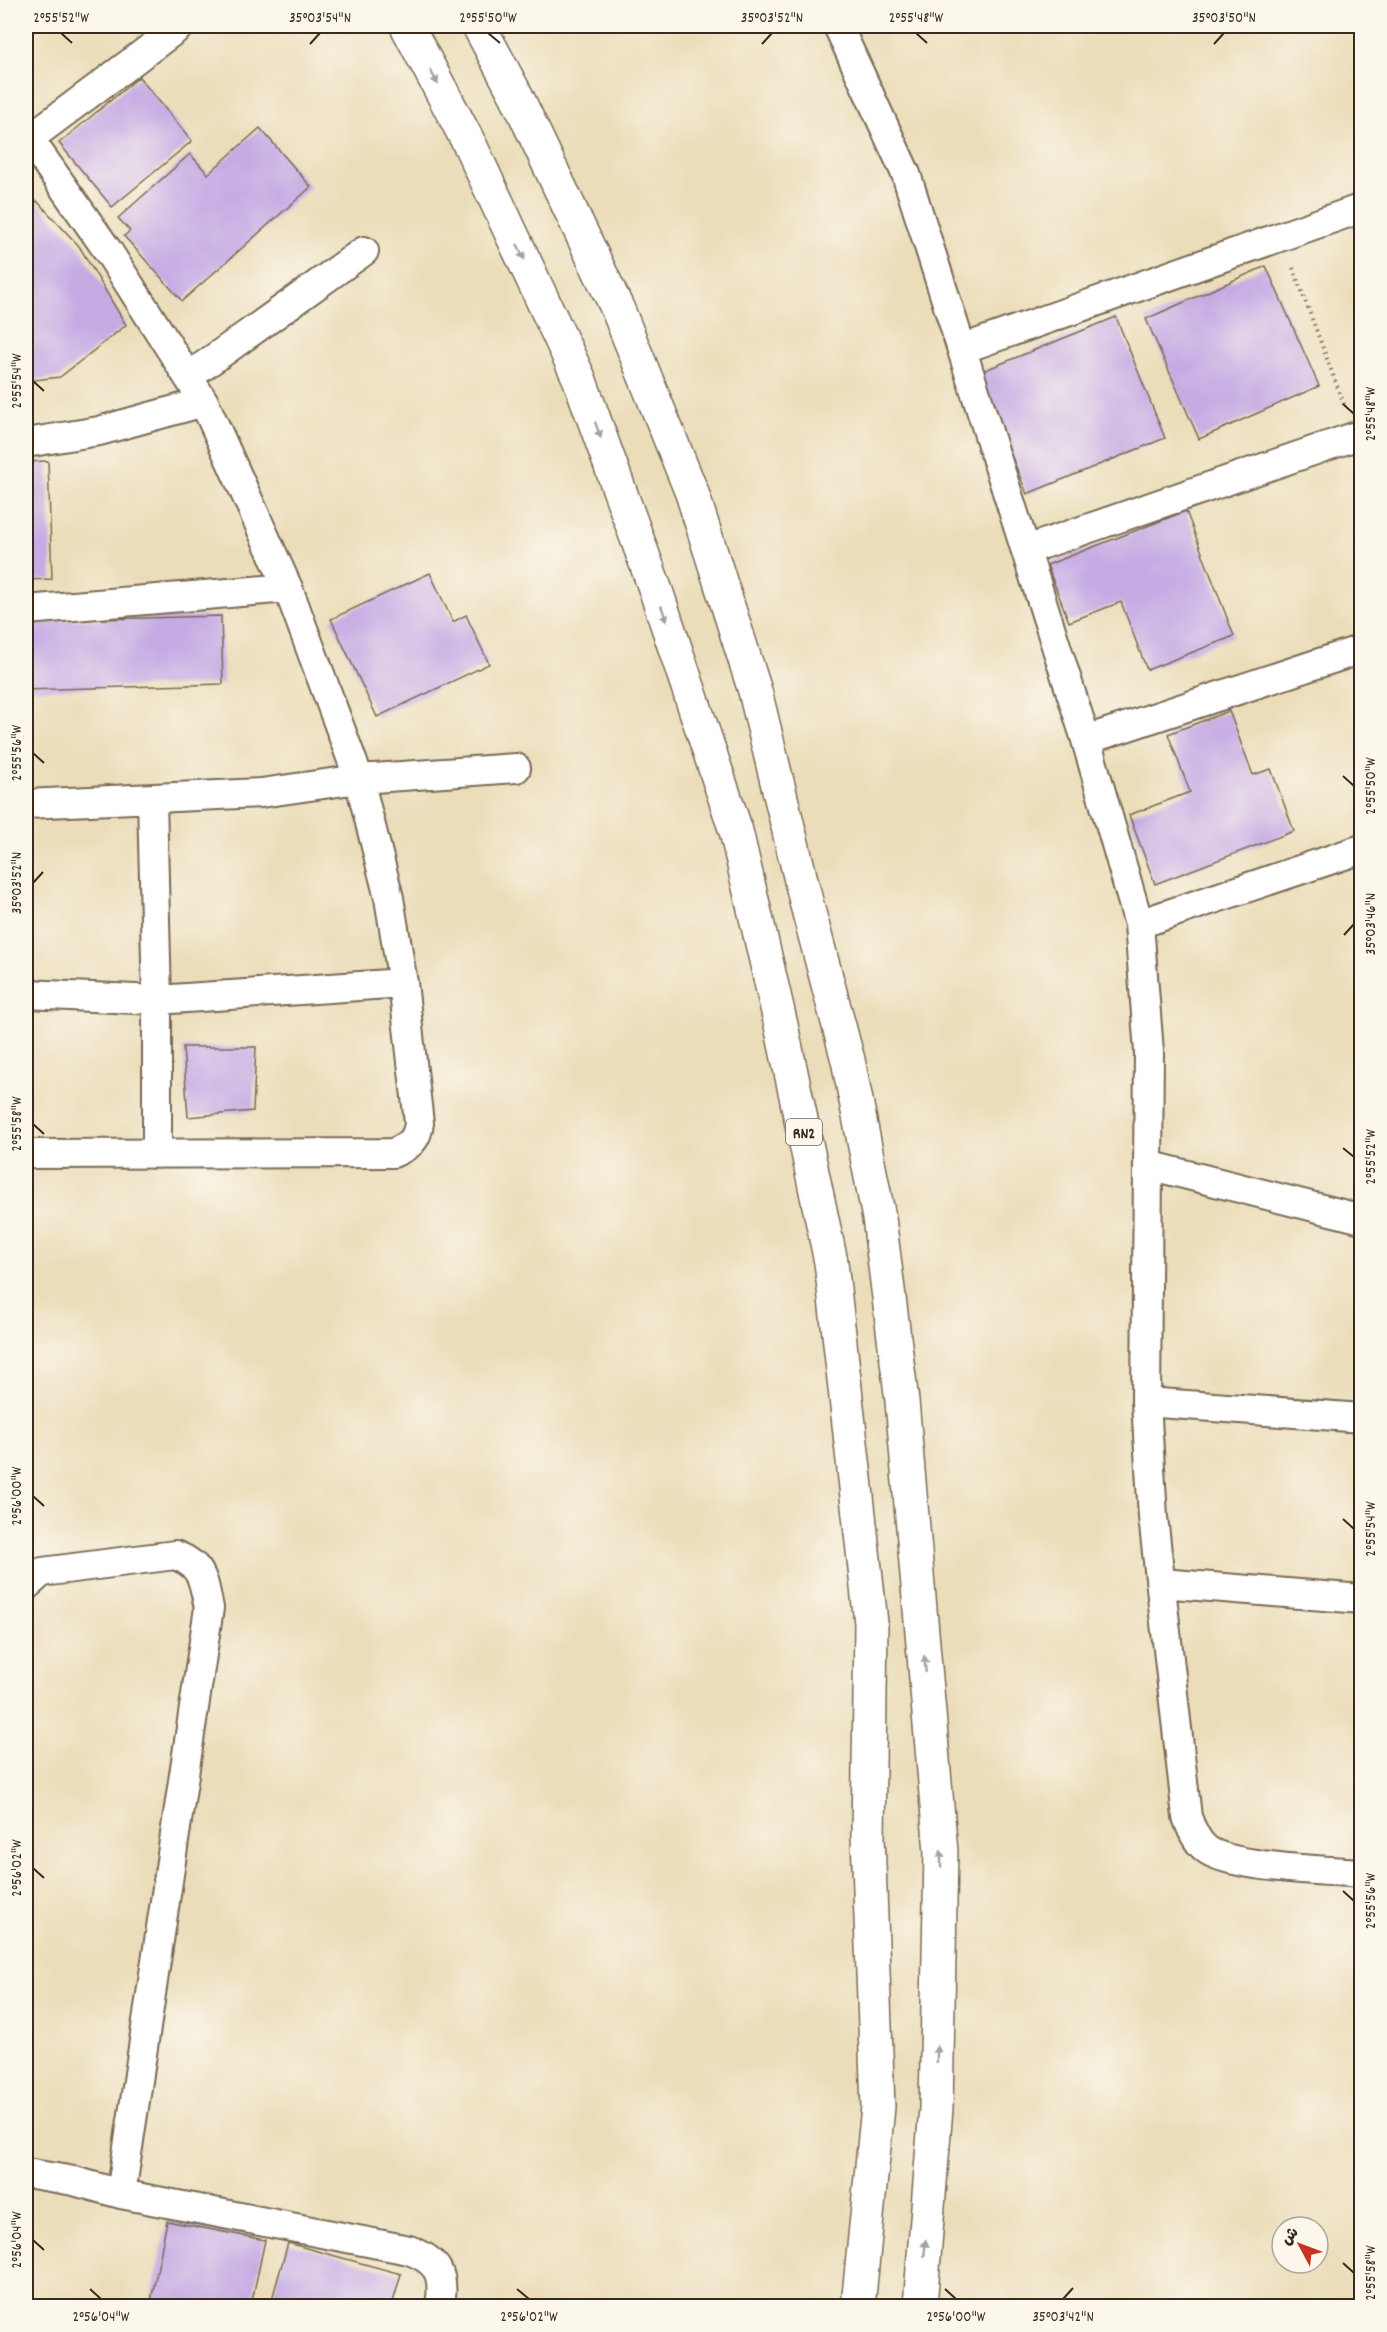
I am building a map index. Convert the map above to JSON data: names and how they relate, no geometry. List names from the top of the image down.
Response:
{
  "streets": {
    "highway": ["RN2"]
  },
  "north": "top left",
  "coordinates": [
    "2°55'52\"W",
    "35°03'54\"N",
    "2°55'50\"W",
    "35°03'52\"N",
    "2°55'48\"W",
    "35°03'50\"N",
    "2°55'54\"W",
    "2°55'56\"W",
    "35°03'46\"N",
    "2°55'58\"W",
    "2°56'00\"W",
    "2°56'02\"W",
    "2°56'04\"W",
    "35°03'42\"N"
  ]
}
